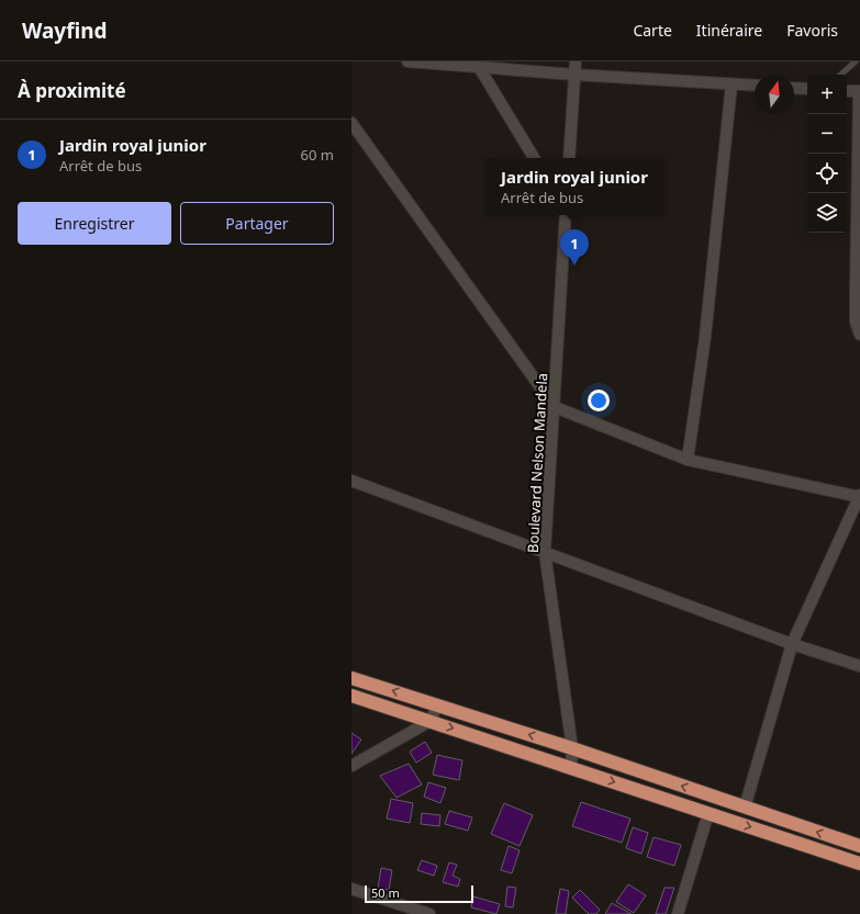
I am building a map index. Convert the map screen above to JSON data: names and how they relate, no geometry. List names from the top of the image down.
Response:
{
  "streets": {
    "street": ["Boulevard Nelson Mandela"]
  },
  "scale_bar": "50 m",
  "north": "top",
  "page": {
    "header": "Wayfind",
    "nav": ["Carte", "Itinéraire", "Favoris"],
    "heading": "À proximité",
    "map_buttons": ["+", "−"],
    "list": [
      {
        "mark": "1",
        "name": "Jardin royal junior",
        "note": "Arrêt de bus",
        "value": "60 m"
      }
    ],
    "popup": ["Jardin royal junior", "Arrêt de bus"],
    "buttons": ["Enregistrer", "Partager"],
    "pins": "1",
    "scale": "50 m"
  }
}
